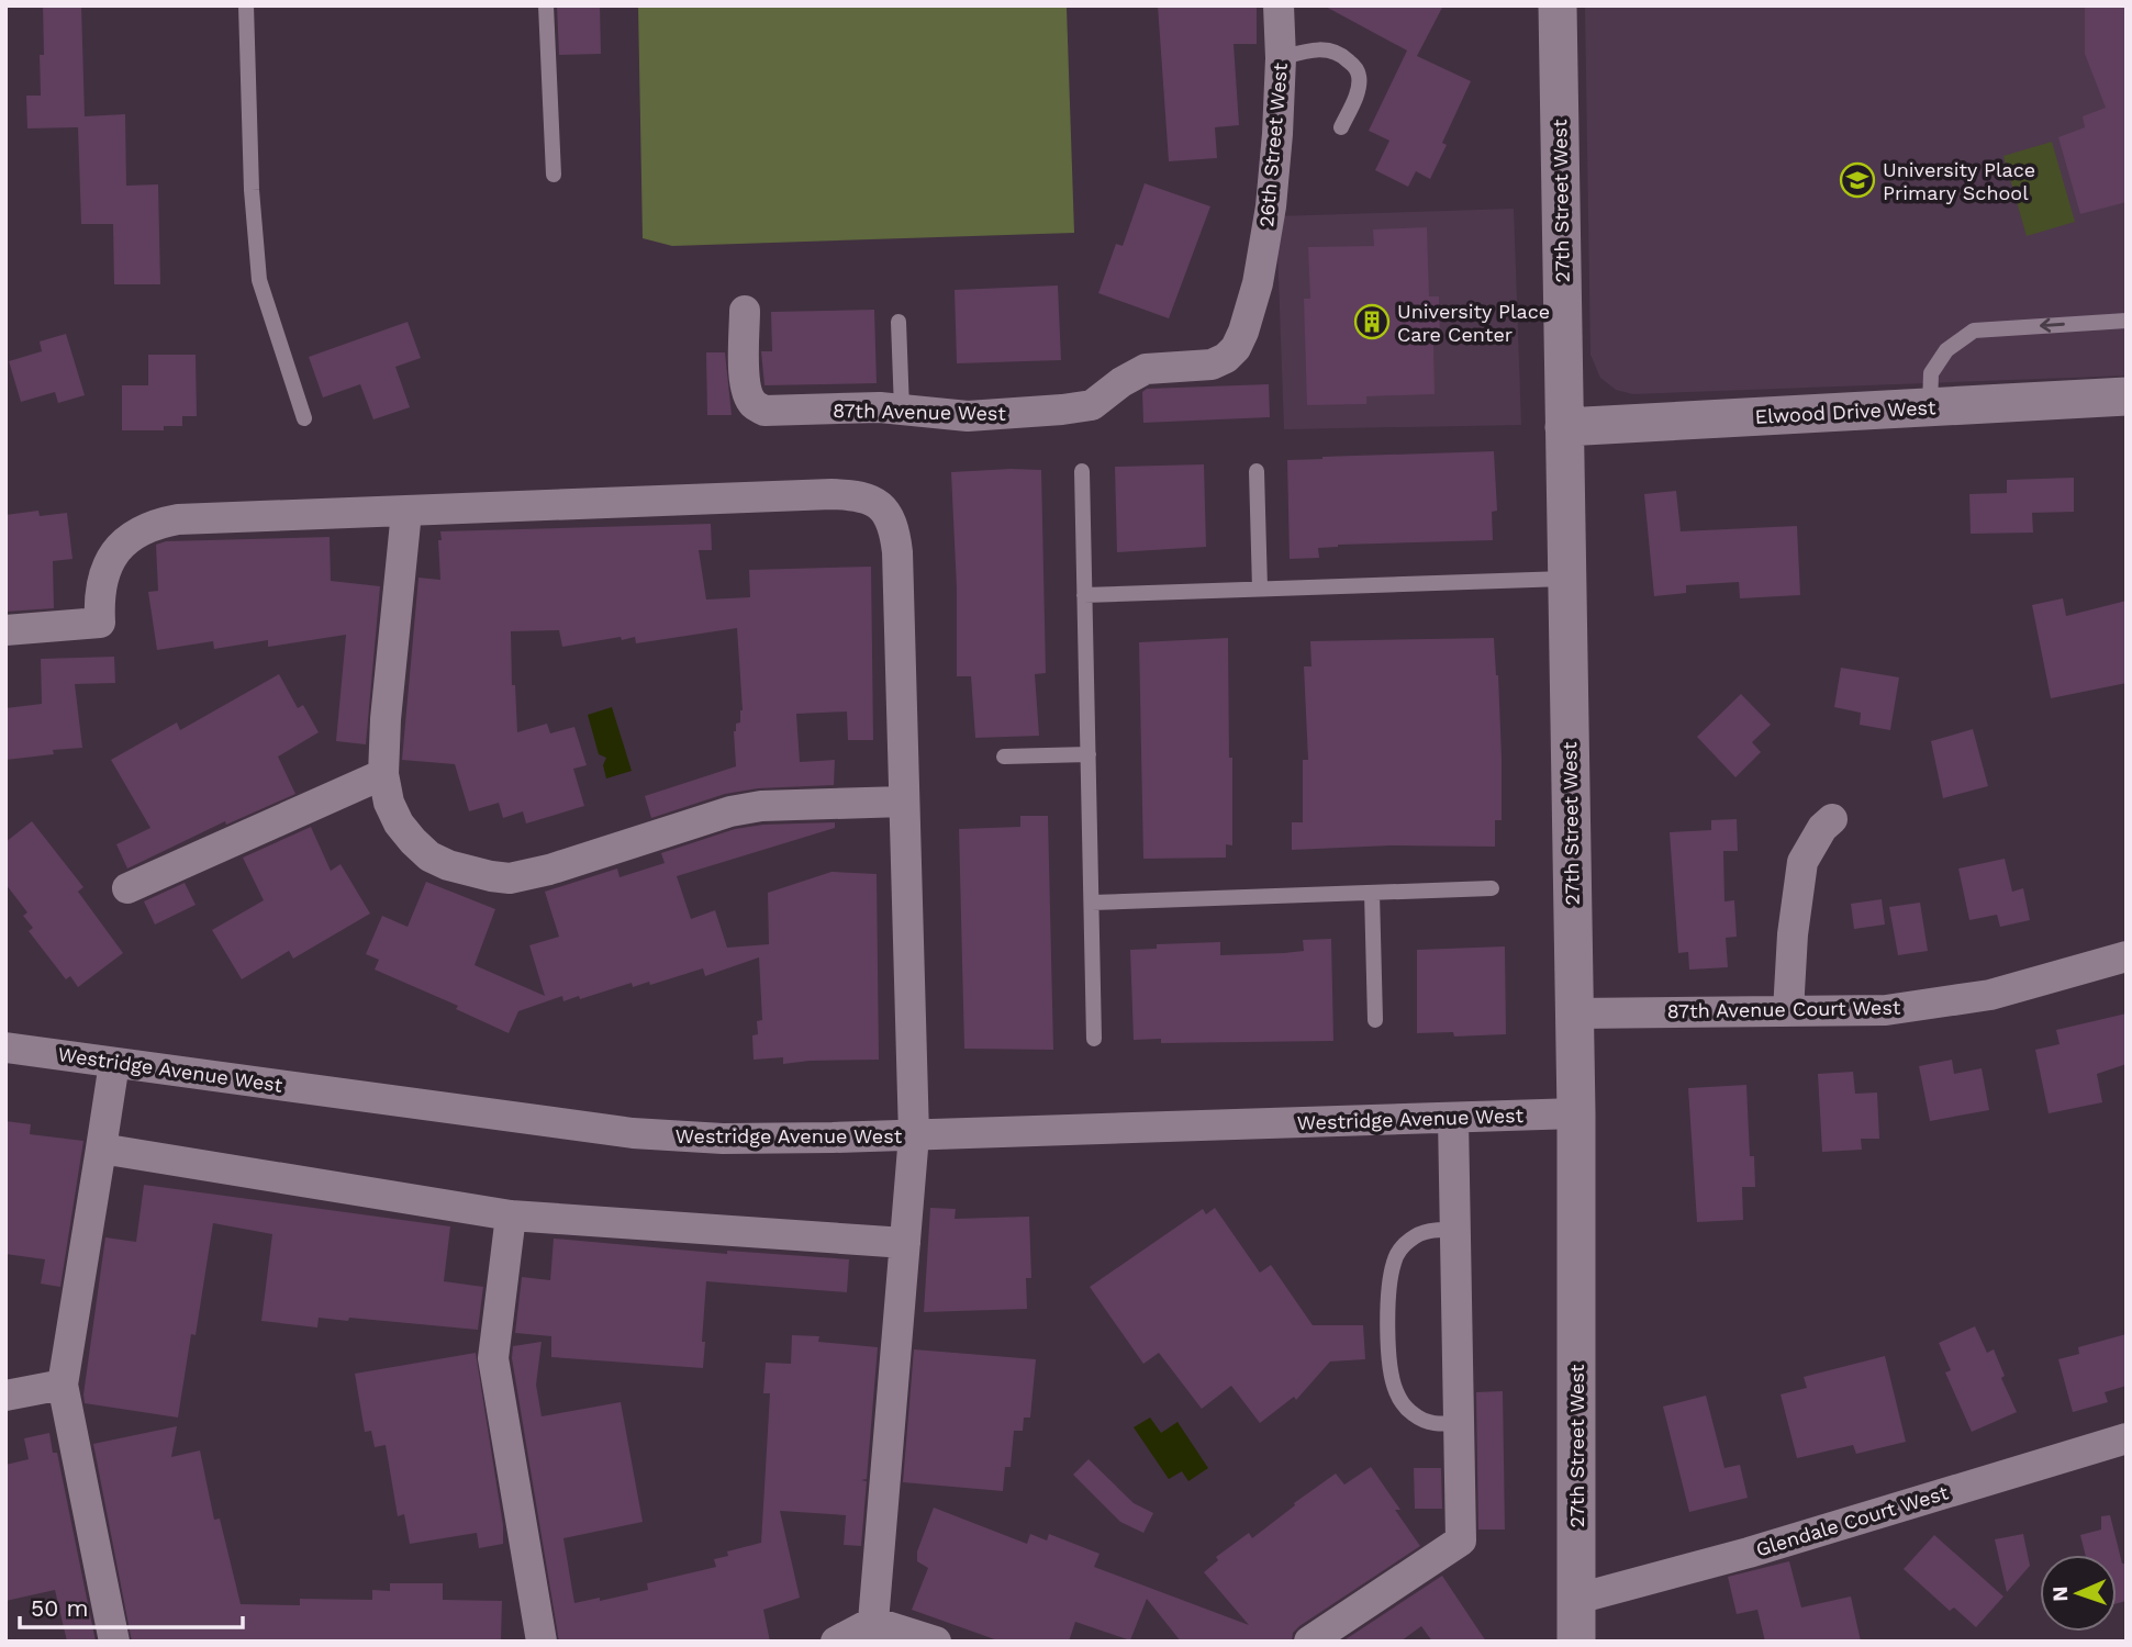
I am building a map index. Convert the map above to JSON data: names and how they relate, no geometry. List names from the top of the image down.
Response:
{
  "streets": {
    "street": [
      "26th Street West",
      "27th Street West",
      "87th Avenue West",
      "Elwood Drive West",
      "87th Avenue Court West",
      "Westridge Avenue West",
      "Glendale Court West"
    ]
  },
  "crossings": [
    ["26th Street West", "87th Avenue West"],
    ["27th Street West", "Elwood Drive West"],
    ["27th Street West", "87th Avenue Court West"],
    ["27th Street West", "Westridge Avenue West"],
    ["27th Street West", "Glendale Court West"]
  ],
  "places": {
    "school or university": ["University Place Primary School"],
    "building": ["University Place Care Center"]
  },
  "scale_bar": "50 m",
  "north": "left"
}
